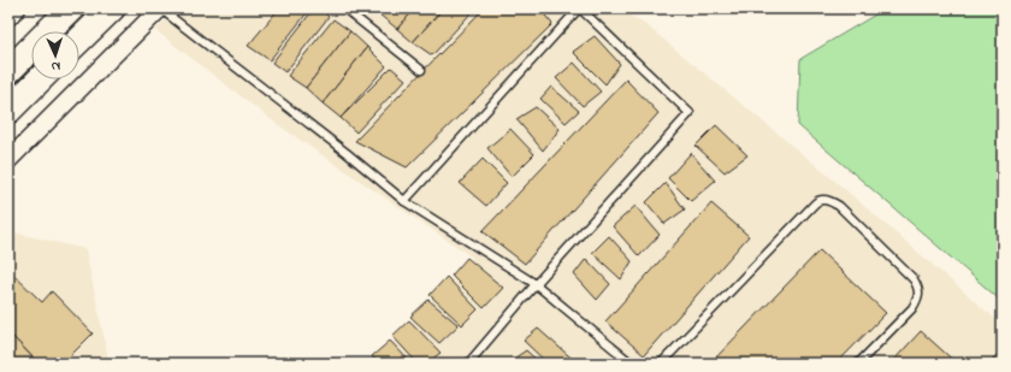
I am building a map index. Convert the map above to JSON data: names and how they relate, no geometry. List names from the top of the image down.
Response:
{
  "north": "bottom"
}
